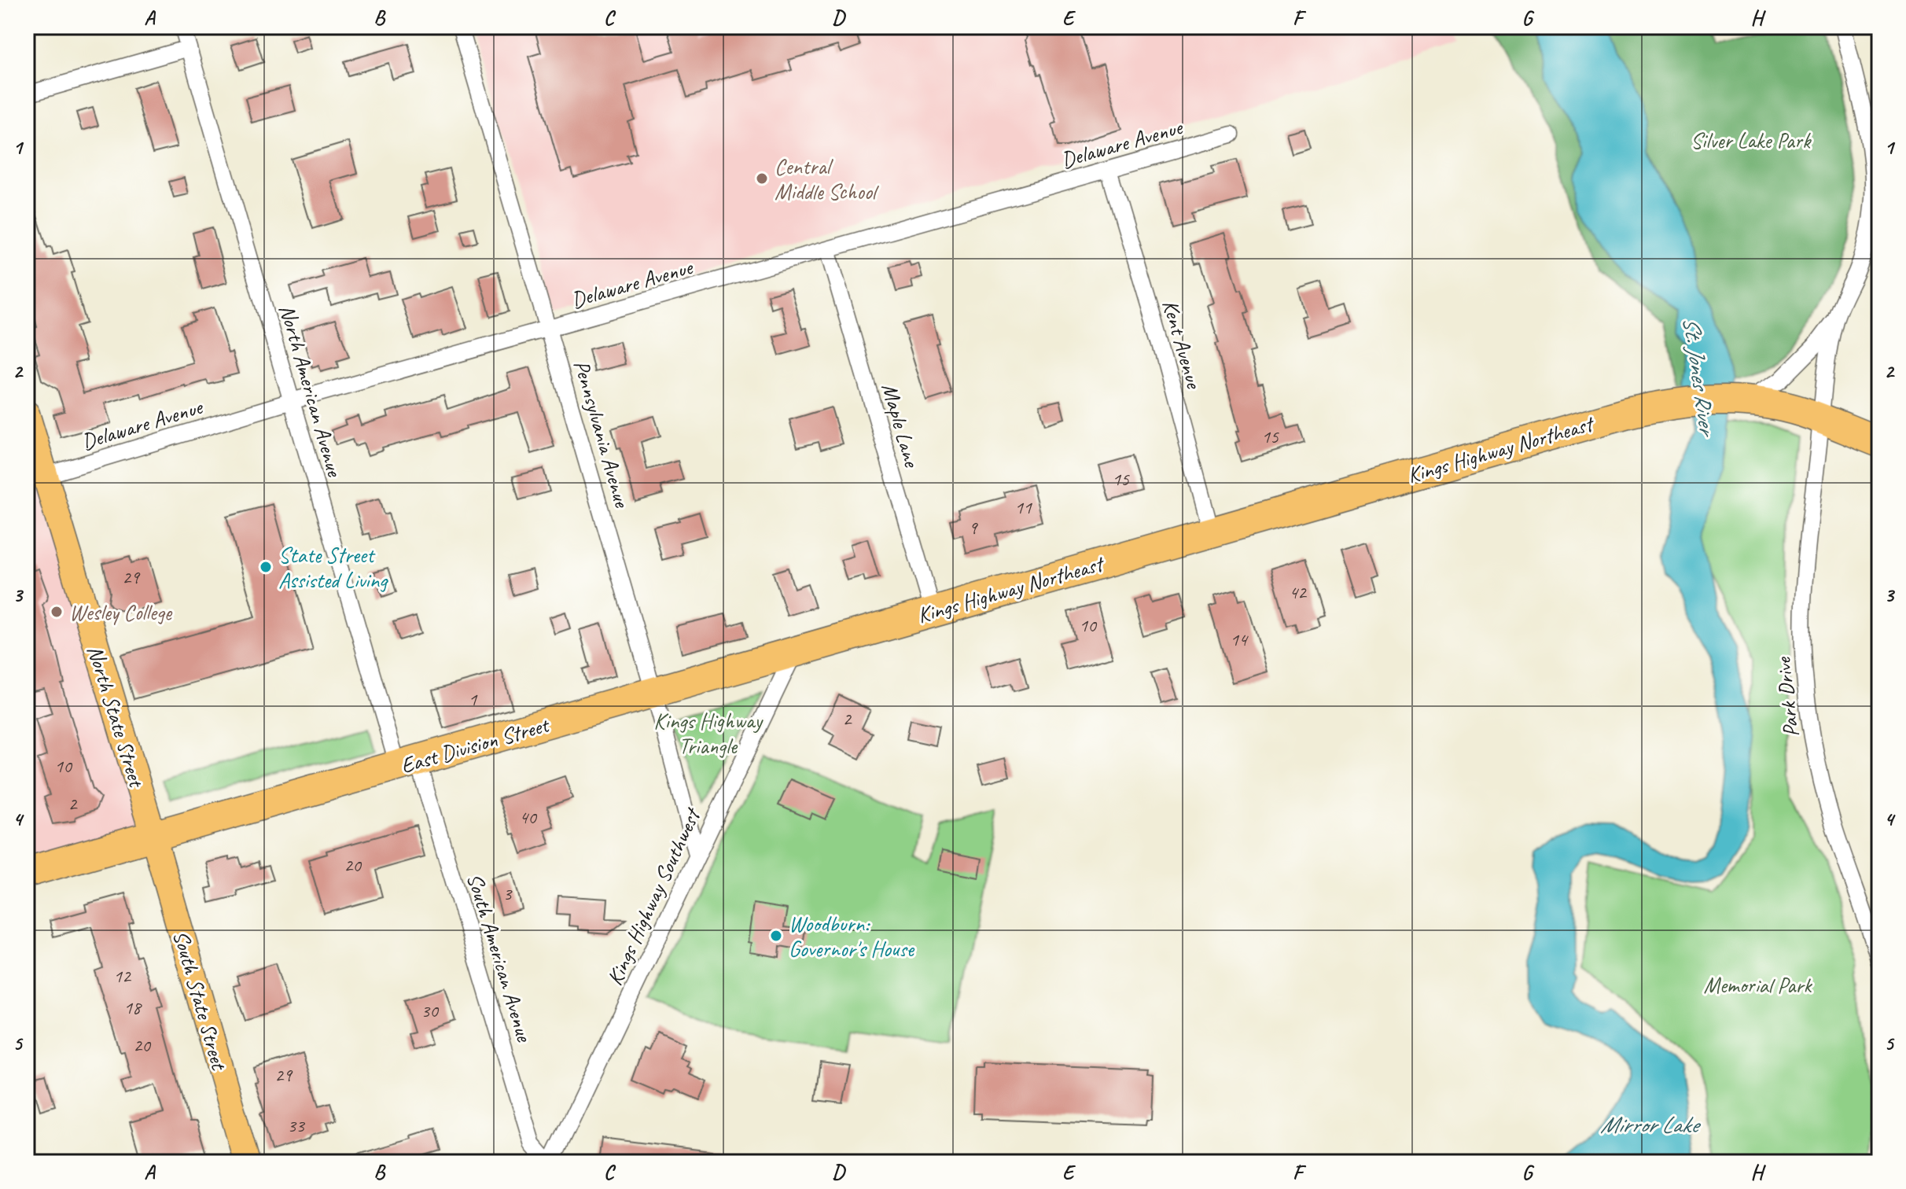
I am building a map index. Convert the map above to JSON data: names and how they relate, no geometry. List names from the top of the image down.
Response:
{
  "streets": {
    "highway": ["Kings Highway Northeast", "East Division Street"],
    "main road": ["North State Street", "South State Street"],
    "street": [
      "Delaware Avenue",
      "Kent Avenue",
      "North American Avenue",
      "Maple Lane",
      "Pennsylvania Avenue",
      "Park Drive",
      "Kings Highway Southwest",
      "South American Avenue"
    ]
  },
  "crossings": [
    ["Delaware Avenue", "Kent Avenue"],
    ["Delaware Avenue", "North American Avenue"],
    ["Delaware Avenue", "Maple Lane"],
    ["Delaware Avenue", "Pennsylvania Avenue"],
    ["Delaware Avenue", "North State Street"],
    ["Kent Avenue", "Kings Highway Northeast"],
    ["North American Avenue", "East Division Street"],
    ["North American Avenue", "South American Avenue"],
    ["Maple Lane", "Kings Highway Northeast"],
    ["Pennsylvania Avenue", "East Division Street"],
    ["Pennsylvania Avenue", "Kings Highway Southwest"],
    ["Kings Highway Northeast", "Park Drive"],
    ["Kings Highway Northeast", "East Division Street"],
    ["Kings Highway Northeast", "Kings Highway Southwest"],
    ["North State Street", "East Division Street"],
    ["North State Street", "South State Street"],
    ["East Division Street", "Kings Highway Southwest"],
    ["East Division Street", "South American Avenue"],
    ["East Division Street", "South State Street"],
    ["Kings Highway Southwest", "South American Avenue"]
  ],
  "water": ["St. Jones River", "Mirror Lake"],
  "parks": ["Silver Lake Park", "Kings Highway Triangle", "Memorial Park"],
  "places": [
    "Central Middle School",
    "State Street Assisted Living",
    "Wesley College",
    "Woodburn: Governor's House"
  ],
  "house_numbers": [
    "15",
    "15",
    "11",
    "9",
    "29",
    "42",
    "10",
    "14",
    "1",
    "2",
    "10",
    "2",
    "40",
    "20",
    "3",
    "12",
    "18",
    "30",
    "20",
    "29",
    "33"
  ],
  "grid": {
    "columns": [
      "A",
      "B",
      "C",
      "D",
      "E",
      "F",
      "G",
      "H"
    ],
    "rows": [
      "1",
      "2",
      "3",
      "4",
      "5"
    ]
  }
}
